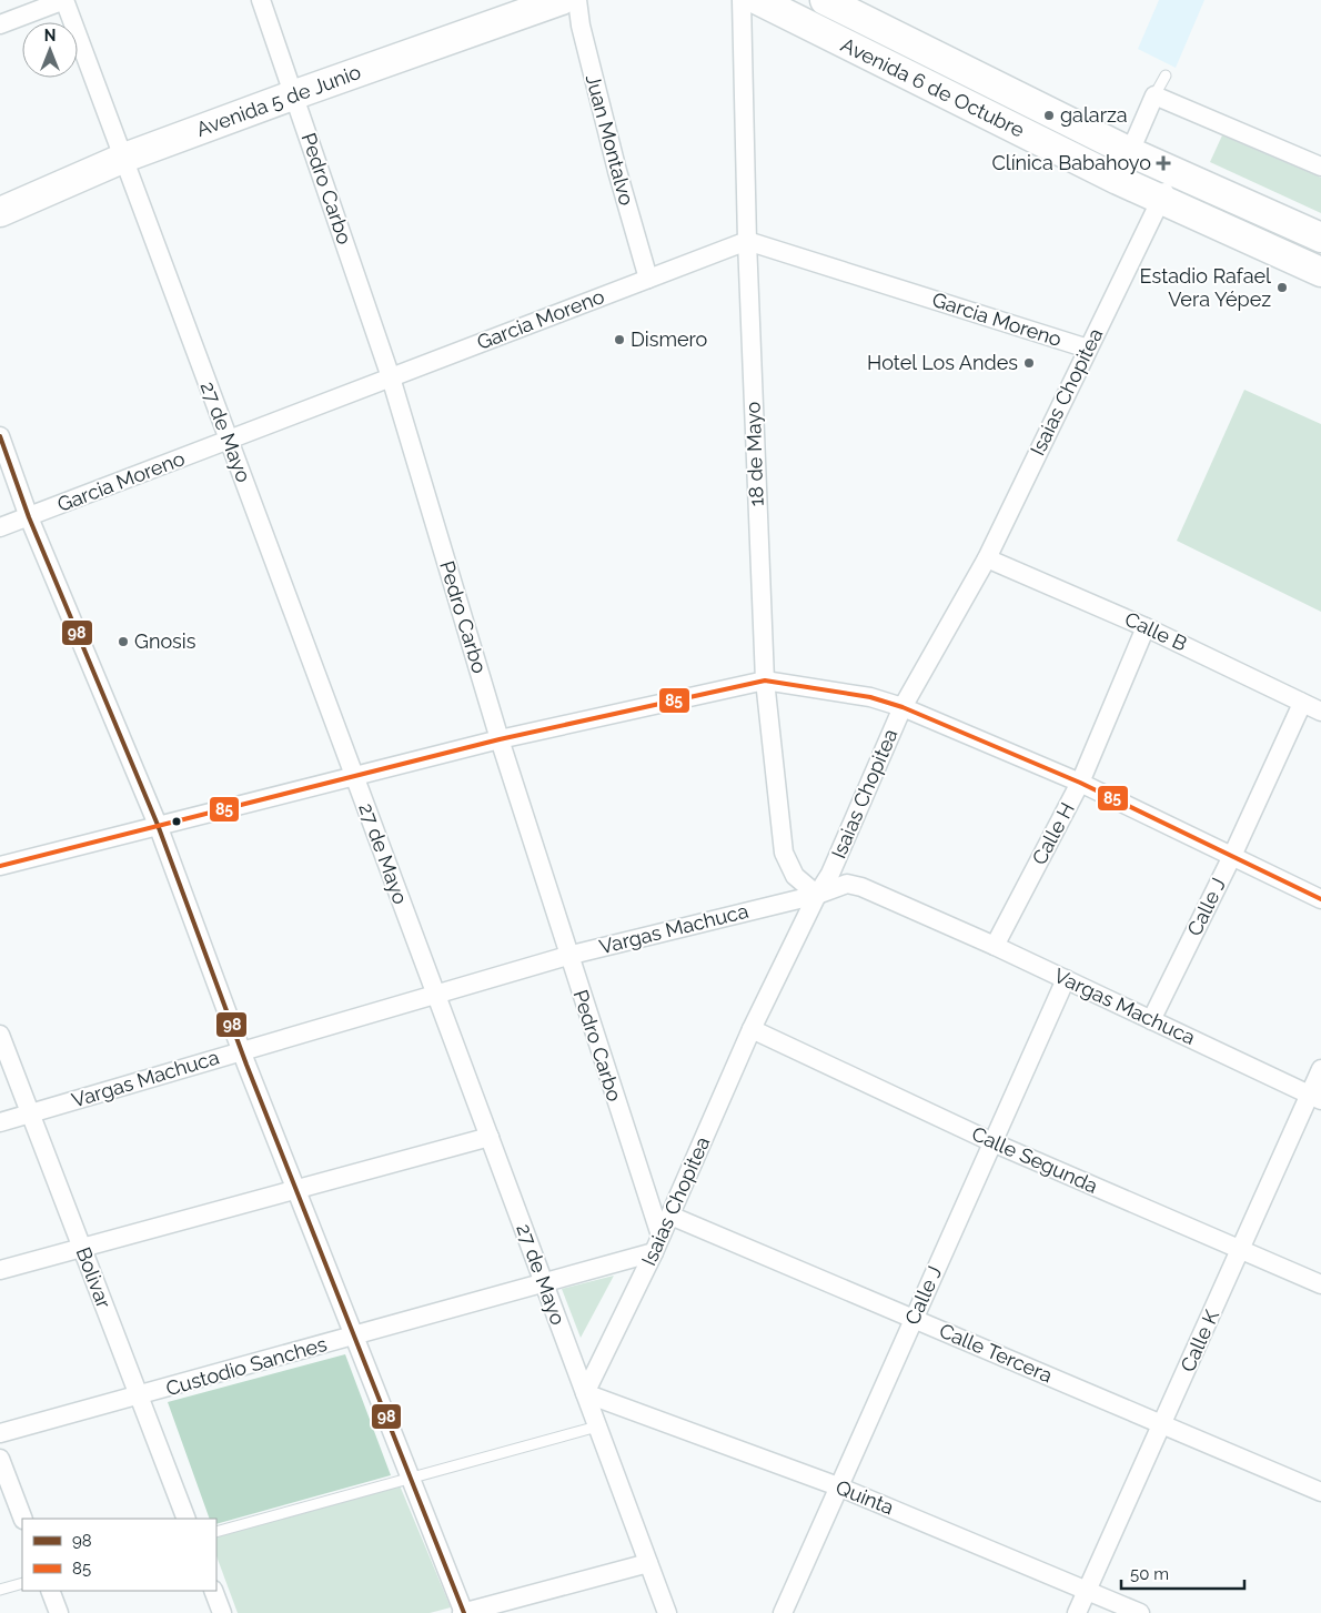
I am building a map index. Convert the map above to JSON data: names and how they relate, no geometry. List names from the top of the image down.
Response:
{
  "streets": {
    "main road": ["Avenida 6 de Octubre", "Avenida 5 de Junio"],
    "street": [
      "Juan Montalvo",
      "Pedro Carbo",
      "Garcia Moreno",
      "Isaias Chopitea",
      "27 de Mayo",
      "18 de Mayo",
      "Calle B",
      "Calle H",
      "Calle J",
      "Vargas Machuca",
      "Calle Segunda",
      "Bolivar",
      "Calle K",
      "Calle Tercera",
      "Custodio Sanches",
      "Quinta"
    ]
  },
  "crossings": [
    ["Avenida 6 de Octubre", "Isaias Chopitea"],
    ["Avenida 5 de Junio", "Pedro Carbo"],
    ["Avenida 5 de Junio", "27 de Mayo"],
    ["Juan Montalvo", "Garcia Moreno"],
    ["Pedro Carbo", "Garcia Moreno"],
    ["Pedro Carbo", "Isaias Chopitea"],
    ["Pedro Carbo", "Vargas Machuca"],
    ["Garcia Moreno", "Isaias Chopitea"],
    ["Garcia Moreno", "27 de Mayo"],
    ["Garcia Moreno", "18 de Mayo"],
    ["Isaias Chopitea", "27 de Mayo"],
    ["Isaias Chopitea", "18 de Mayo"],
    ["Isaias Chopitea", "Calle B"],
    ["Isaias Chopitea", "Vargas Machuca"],
    ["Isaias Chopitea", "Calle Segunda"],
    ["Isaias Chopitea", "Calle Tercera"],
    ["Isaias Chopitea", "Custodio Sanches"],
    ["Isaias Chopitea", "Quinta"],
    ["27 de Mayo", "Vargas Machuca"],
    ["27 de Mayo", "Custodio Sanches"],
    ["27 de Mayo", "Quinta"],
    ["18 de Mayo", "Vargas Machuca"],
    ["Calle B", "Calle H"],
    ["Calle B", "Calle J"],
    ["Calle H", "Vargas Machuca"],
    ["Calle J", "Vargas Machuca"],
    ["Calle J", "Calle Segunda"],
    ["Calle J", "Calle Tercera"],
    ["Calle J", "Quinta"],
    ["Vargas Machuca", "Bolivar"],
    ["Vargas Machuca", "Calle K"],
    ["Calle Segunda", "Calle K"],
    ["Bolivar", "Custodio Sanches"],
    ["Calle K", "Calle Tercera"],
    ["Calle K", "Quinta"]
  ],
  "places": {
    "other": [
      "galarza",
      "Estadio Rafael Vera Yépez",
      "Dismero",
      "Hotel Los Andes",
      "Gnosis"
    ],
    "health": ["Clínica Babahoyo"]
  },
  "lines": ["transit line 98", "transit line 85"],
  "legend": ["98", "85"],
  "scale_bar": "50 m",
  "north": "top"
}
